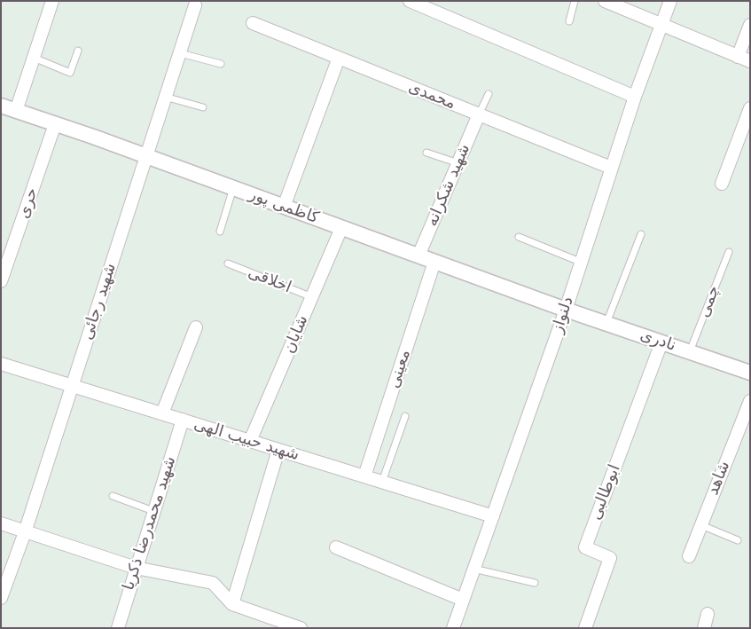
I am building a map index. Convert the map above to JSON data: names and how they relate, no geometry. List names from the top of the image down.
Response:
{
  "streets": {
    "street": [
      "محمدی",
      "شهید شکرانه",
      "حری",
      "کاظمی پور",
      "شهید رجائی",
      "دلنواز",
      "شایان",
      "نادری",
      "معینی",
      "شهید حبیب الهی",
      "شاهد",
      "ابوطالبی",
      "شهید محمدرضا ذکریا"
    ],
    "lane": ["اخلاقی", "چمی"]
  },
  "crossings": [
    ["محمدی", "شهید شکرانه"],
    ["محمدی", "دلنواز"],
    ["شهید شکرانه", "کاظمی پور"],
    ["حری", "کاظمی پور"],
    ["کاظمی پور", "شهید رجائی"],
    ["کاظمی پور", "دلنواز"],
    ["کاظمی پور", "شایان"],
    ["کاظمی پور", "نادری"],
    ["کاظمی پور", "معینی"],
    ["اخلاقی", "شایان"],
    ["شهید رجائی", "شهید حبیب الهی"],
    ["چمی", "نادری"],
    ["دلنواز", "نادری"],
    ["دلنواز", "شهید حبیب الهی"],
    ["شایان", "شهید حبیب الهی"],
    ["نادری", "ابوطالبی"],
    ["معینی", "شهید حبیب الهی"],
    ["شهید حبیب الهی", "شهید محمدرضا ذکریا"]
  ]
}
